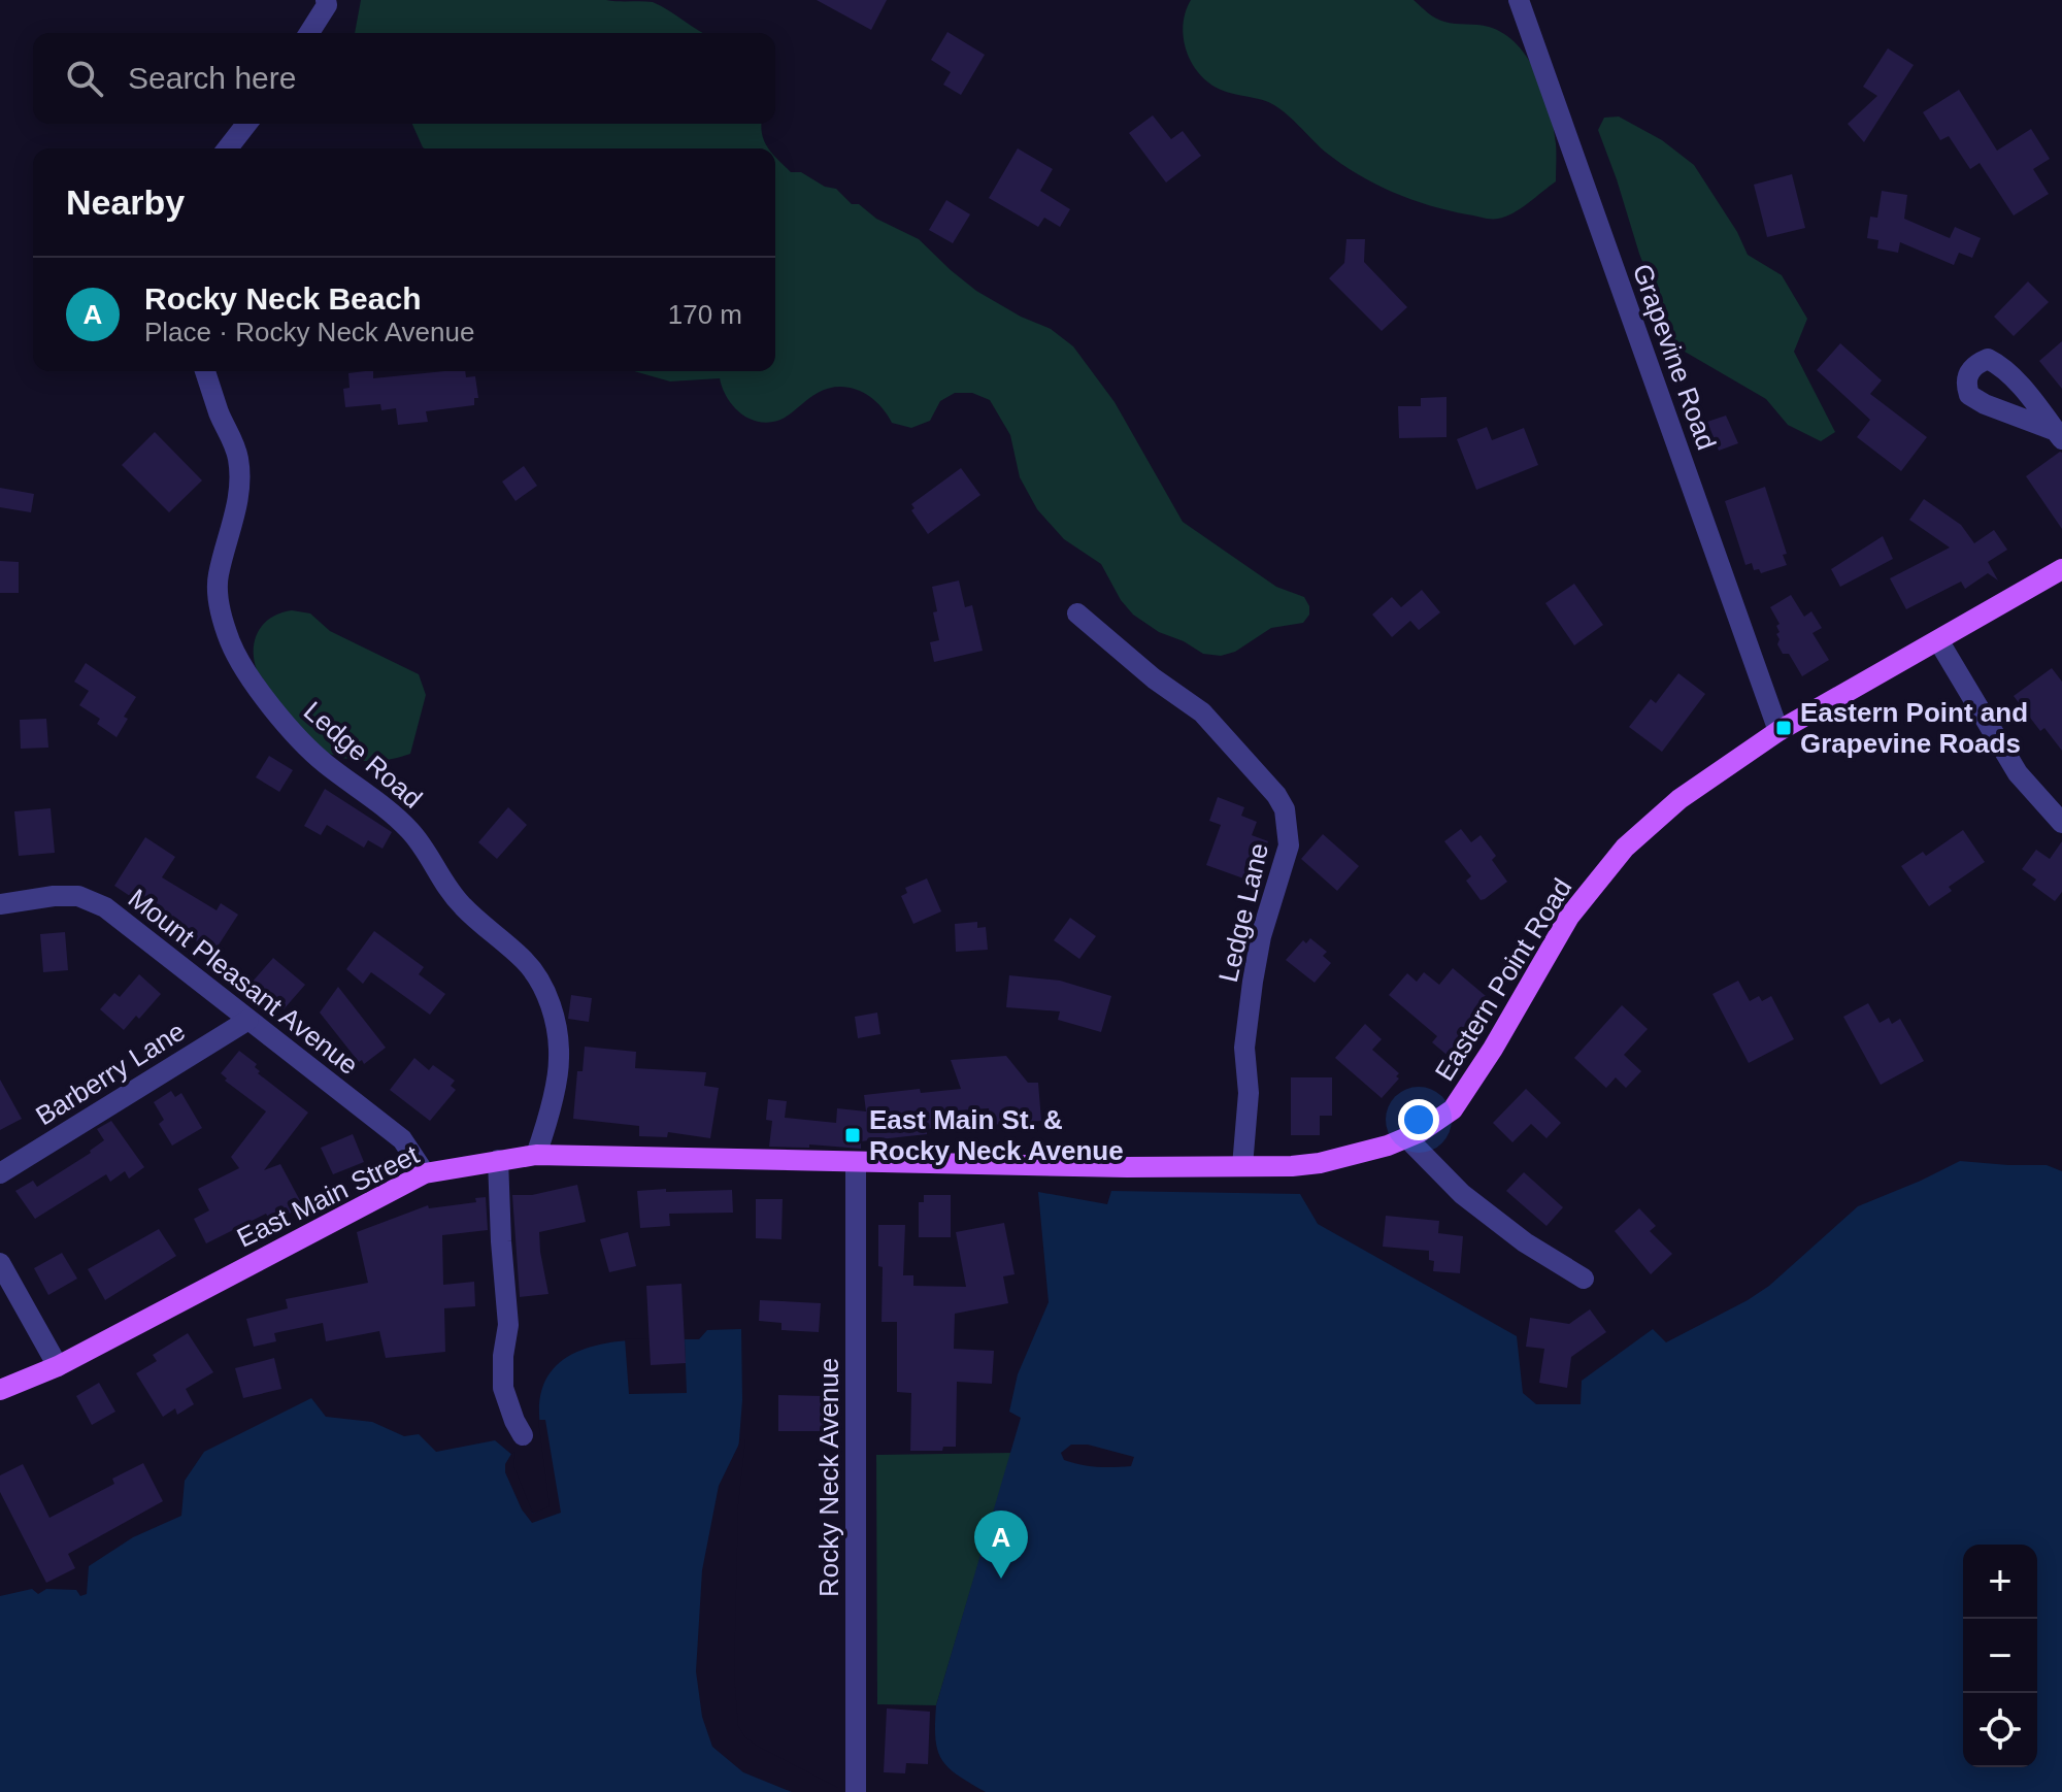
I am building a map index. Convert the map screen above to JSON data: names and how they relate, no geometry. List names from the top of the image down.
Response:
{
  "streets": {
    "main road": ["Eastern Point Road", "East Main Street"],
    "street": [
      "Grapevine Road",
      "Ledge Road",
      "Ledge Lane",
      "Mount Pleasant Avenue",
      "Barberry Lane",
      "Rocky Neck Avenue"
    ]
  },
  "crossings": [
    ["Grapevine Road", "Eastern Point Road"],
    ["Ledge Road", "East Main Street"],
    ["Ledge Lane", "Eastern Point Road"],
    ["Eastern Point Road", "East Main Street"],
    ["Eastern Point Road", "Rocky Neck Avenue"],
    ["Mount Pleasant Avenue", "Barberry Lane"],
    ["Mount Pleasant Avenue", "East Main Street"],
    ["East Main Street", "Rocky Neck Avenue"]
  ],
  "places": {
    "transit": ["Eastern Point and Grapevine Roads", "East Main St. & Rocky Neck Avenue"]
  },
  "page": {
    "search": "Search here",
    "heading": "Nearby",
    "list": [
      {
        "mark": "A",
        "name": "Rocky Neck Beach",
        "note": "Place · Rocky Neck Avenue",
        "value": "170 m"
      }
    ],
    "pins": "A",
    "map_buttons": ["+", "−"]
  }
}
